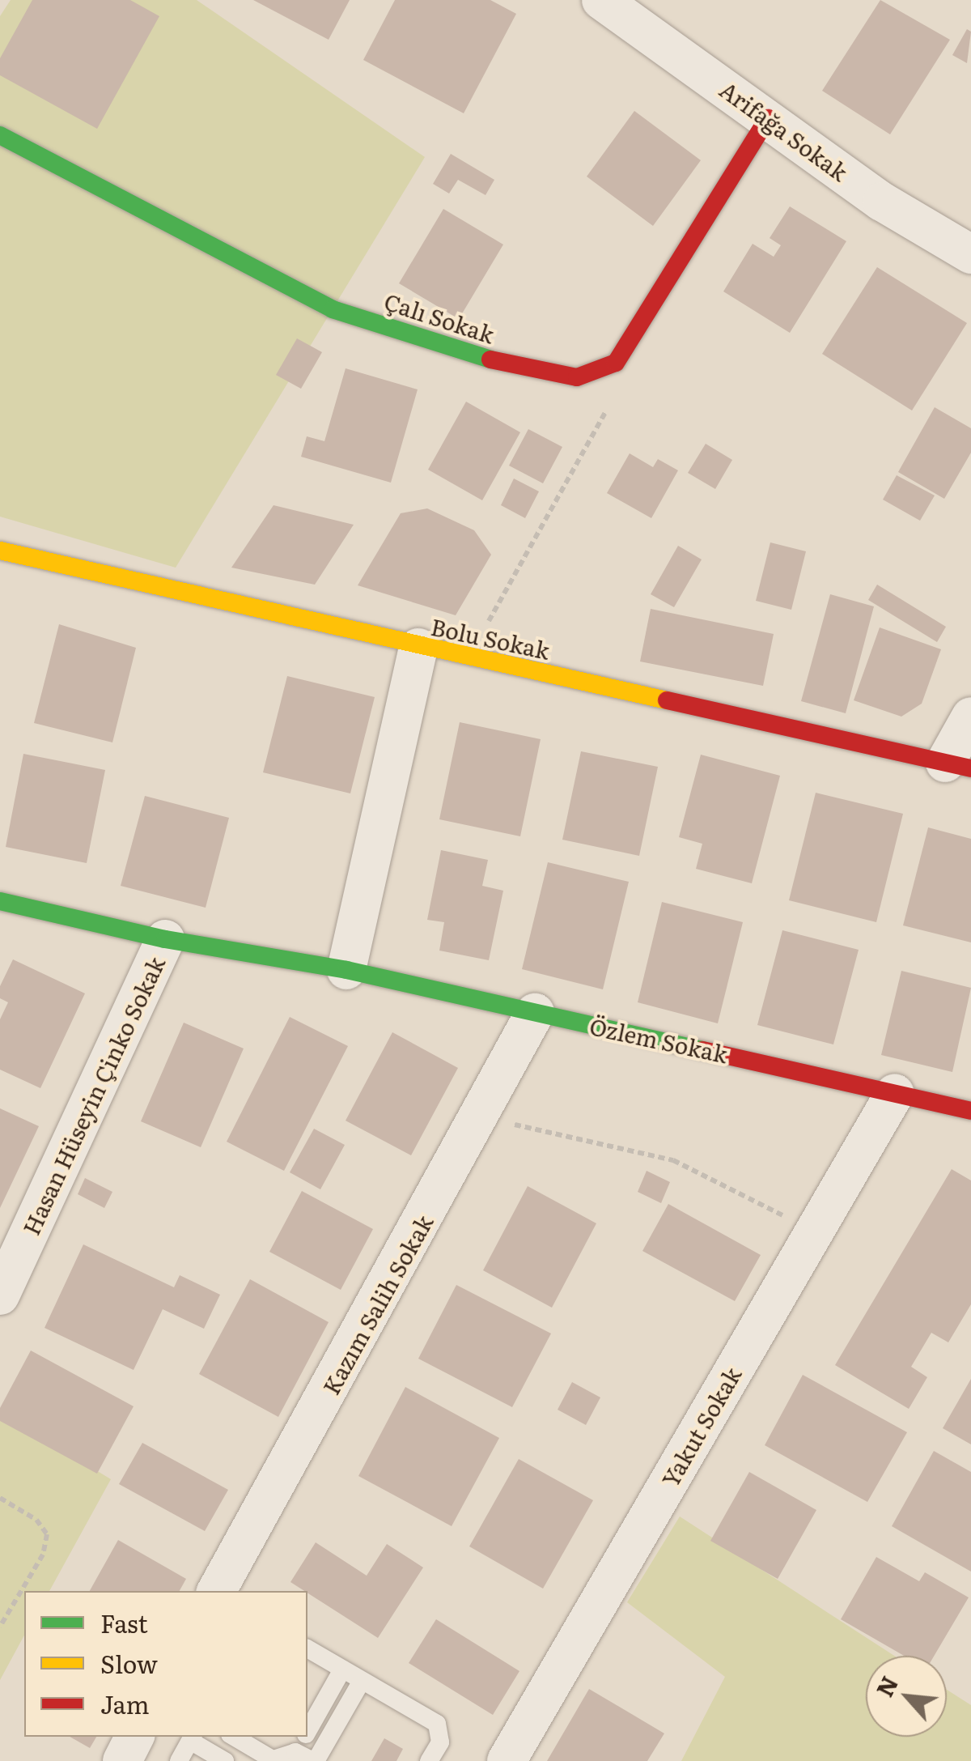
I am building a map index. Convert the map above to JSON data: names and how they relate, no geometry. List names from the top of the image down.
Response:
{
  "streets": {
    "street": [
      "Arifağa Sokak",
      "Çalı Sokak",
      "Bolu Sokak",
      "Özlem Sokak",
      "Hasan Hüseyin Çinko Sokak",
      "Kazım Salih Sokak",
      "Yakut Sokak"
    ]
  },
  "crossings": [
    ["Özlem Sokak", "Hasan Hüseyin Çinko Sokak"],
    ["Özlem Sokak", "Kazım Salih Sokak"],
    ["Özlem Sokak", "Yakut Sokak"]
  ],
  "legend": ["Fast", "Slow", "Jam"],
  "north": "top left"
}
